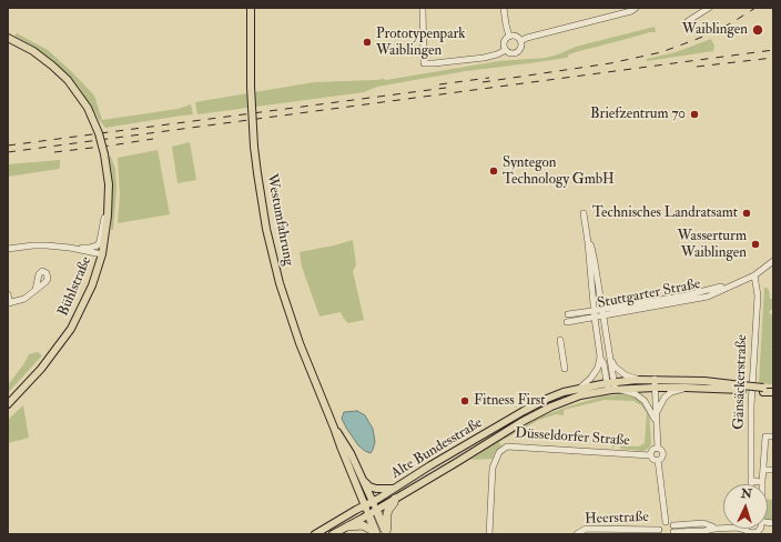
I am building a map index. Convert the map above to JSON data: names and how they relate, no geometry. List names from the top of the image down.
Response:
{
  "streets": {
    "main road": ["Westumfahrung", "Bühlstraße", "Alte Bundesstraße"],
    "street": [
      "Stuttgarter Straße",
      "Gänsäckerstraße",
      "Düsseldorfer Straße",
      "Heerstraße"
    ]
  },
  "crossings": [
    ["Westumfahrung", "Alte Bundesstraße"],
    ["Stuttgarter Straße", "Gänsäckerstraße"]
  ],
  "places": [
    "Waiblingen",
    "Prototypenpark Waiblingen",
    "Briefzentrum 70",
    "Syntegon Technology GmbH",
    "Technisches Landratsamt",
    "Wasserturm Waiblingen",
    "Fitness First"
  ],
  "north": "top"
}
